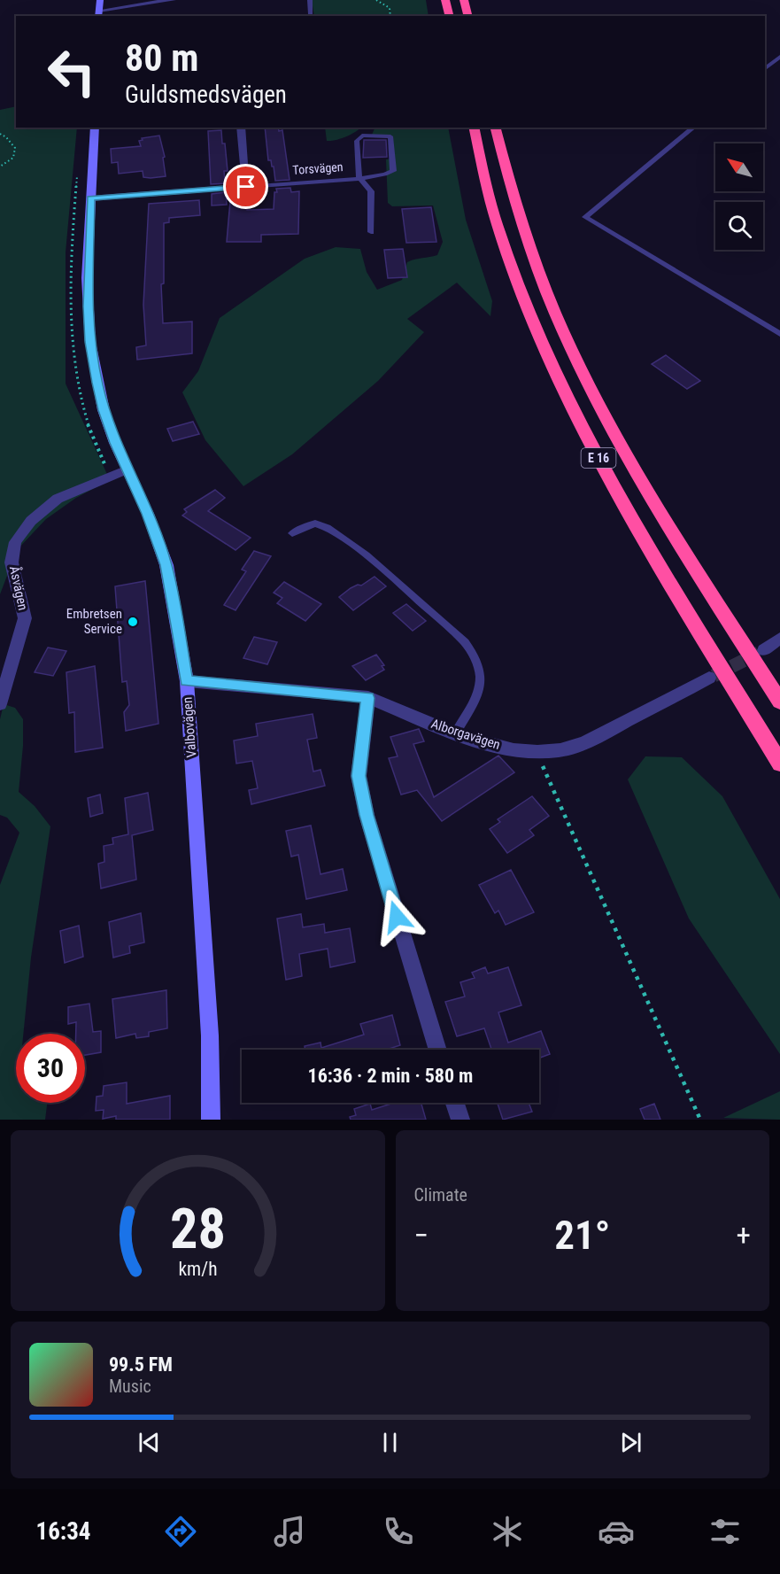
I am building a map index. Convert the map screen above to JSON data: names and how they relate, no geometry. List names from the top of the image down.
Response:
{
  "streets": {
    "highway": ["E 16"],
    "main road": ["Valbovägen"],
    "street": ["Torsvägen", "Åsvägen", "Alborgavägen"]
  },
  "crossings": [
    ["Torsvägen", "Valbovägen"],
    ["Åsvägen", "Valbovägen"],
    ["Valbovägen", "Alborgavägen"]
  ],
  "places": ["Embretsen Service"],
  "north": "top left",
  "page": {
    "turn": ["80 m", "Guldsmedsvägen"],
    "limit": "30",
    "trip": "16:36 · 2 min · 580 m",
    "tile": "Climate",
    "heat": ["−", "21°", "+"],
    "song": ["99.5 FM", "Music"],
    "tabs": "16:34",
    "gauge": ["28", "km/h"]
  }
}
